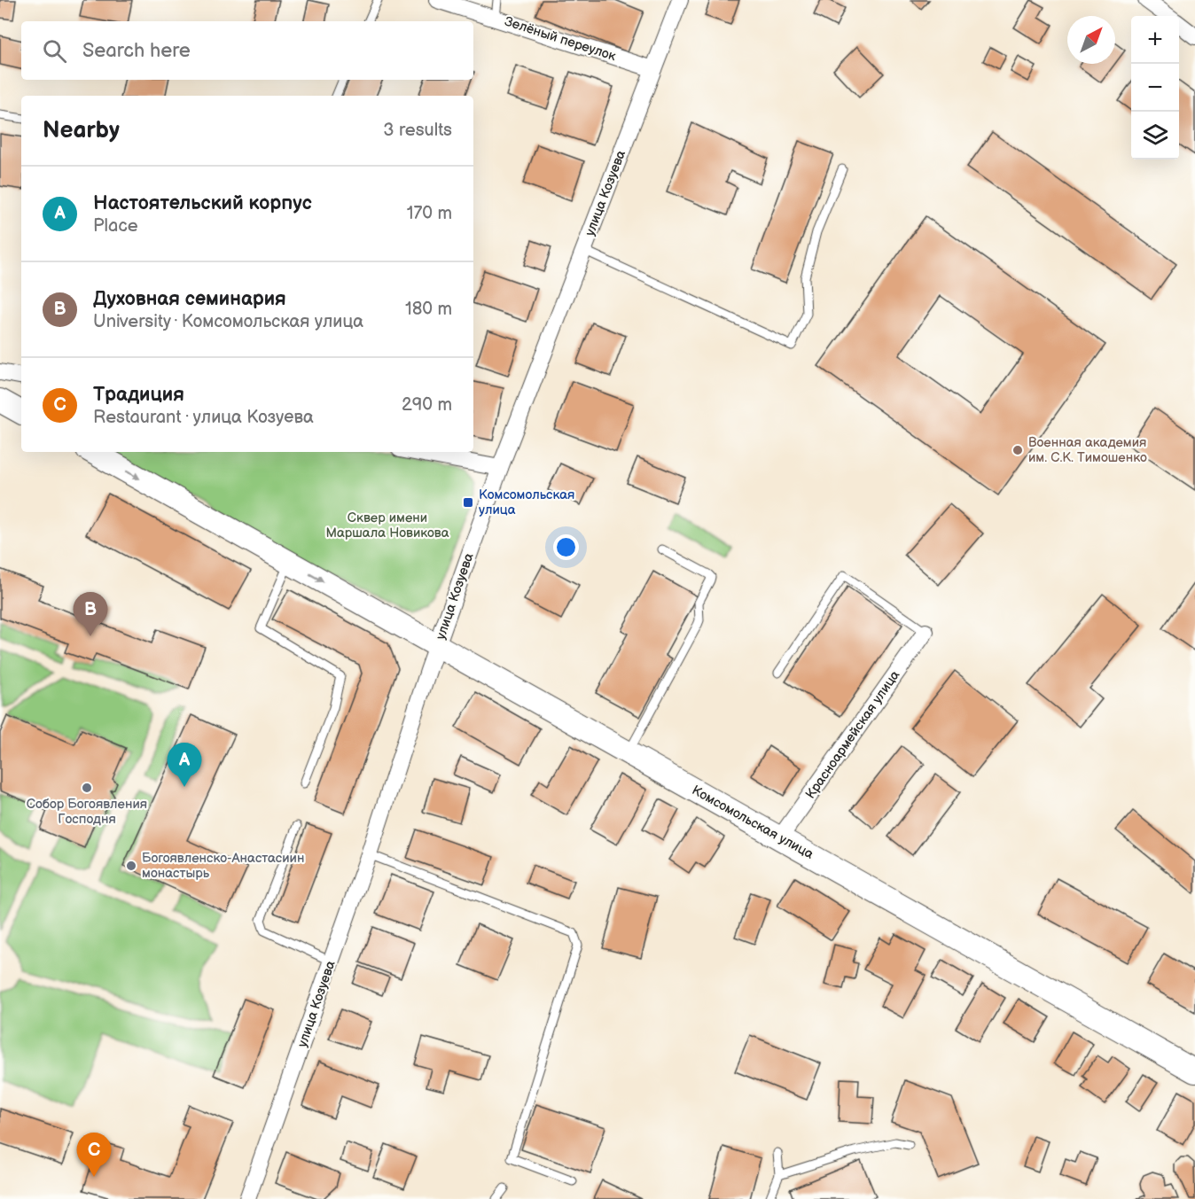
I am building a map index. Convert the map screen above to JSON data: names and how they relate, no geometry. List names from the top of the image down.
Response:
{
  "streets": {
    "street": [
      "Зелёный переулок",
      "улица Козуева",
      "Красноармейская улица",
      "Комсомольская улица"
    ]
  },
  "crossings": [
    ["Зелёный переулок", "улица Козуева"],
    ["улица Козуева", "Комсомольская улица"],
    ["Красноармейская улица", "Комсомольская улица"]
  ],
  "parks": ["Сквер имени Маршала Новикова"],
  "places": {
    "other": ["Военная академия им. С.К. Тимошенко", "Собор Богоявления Господня", "Богоявленско-Анастасиин монастырь"],
    "transit": ["Комсомольская улица"]
  },
  "north": "top right",
  "page": {
    "map_buttons": ["+", "−"],
    "search": "Search here",
    "heading": ["Nearby", "3 results"],
    "list": [
      {
        "mark": "A",
        "name": "Настоятельский корпус",
        "note": "Place",
        "value": "170 m"
      },
      {
        "mark": "B",
        "name": "Духовная семинария",
        "note": "University · Комсомольская улица",
        "value": "180 m"
      },
      {
        "mark": "C",
        "name": "Традиция",
        "note": "Restaurant · улица Козуева",
        "value": "290 m"
      }
    ],
    "pins": ["B", "A", "C"]
  }
}
